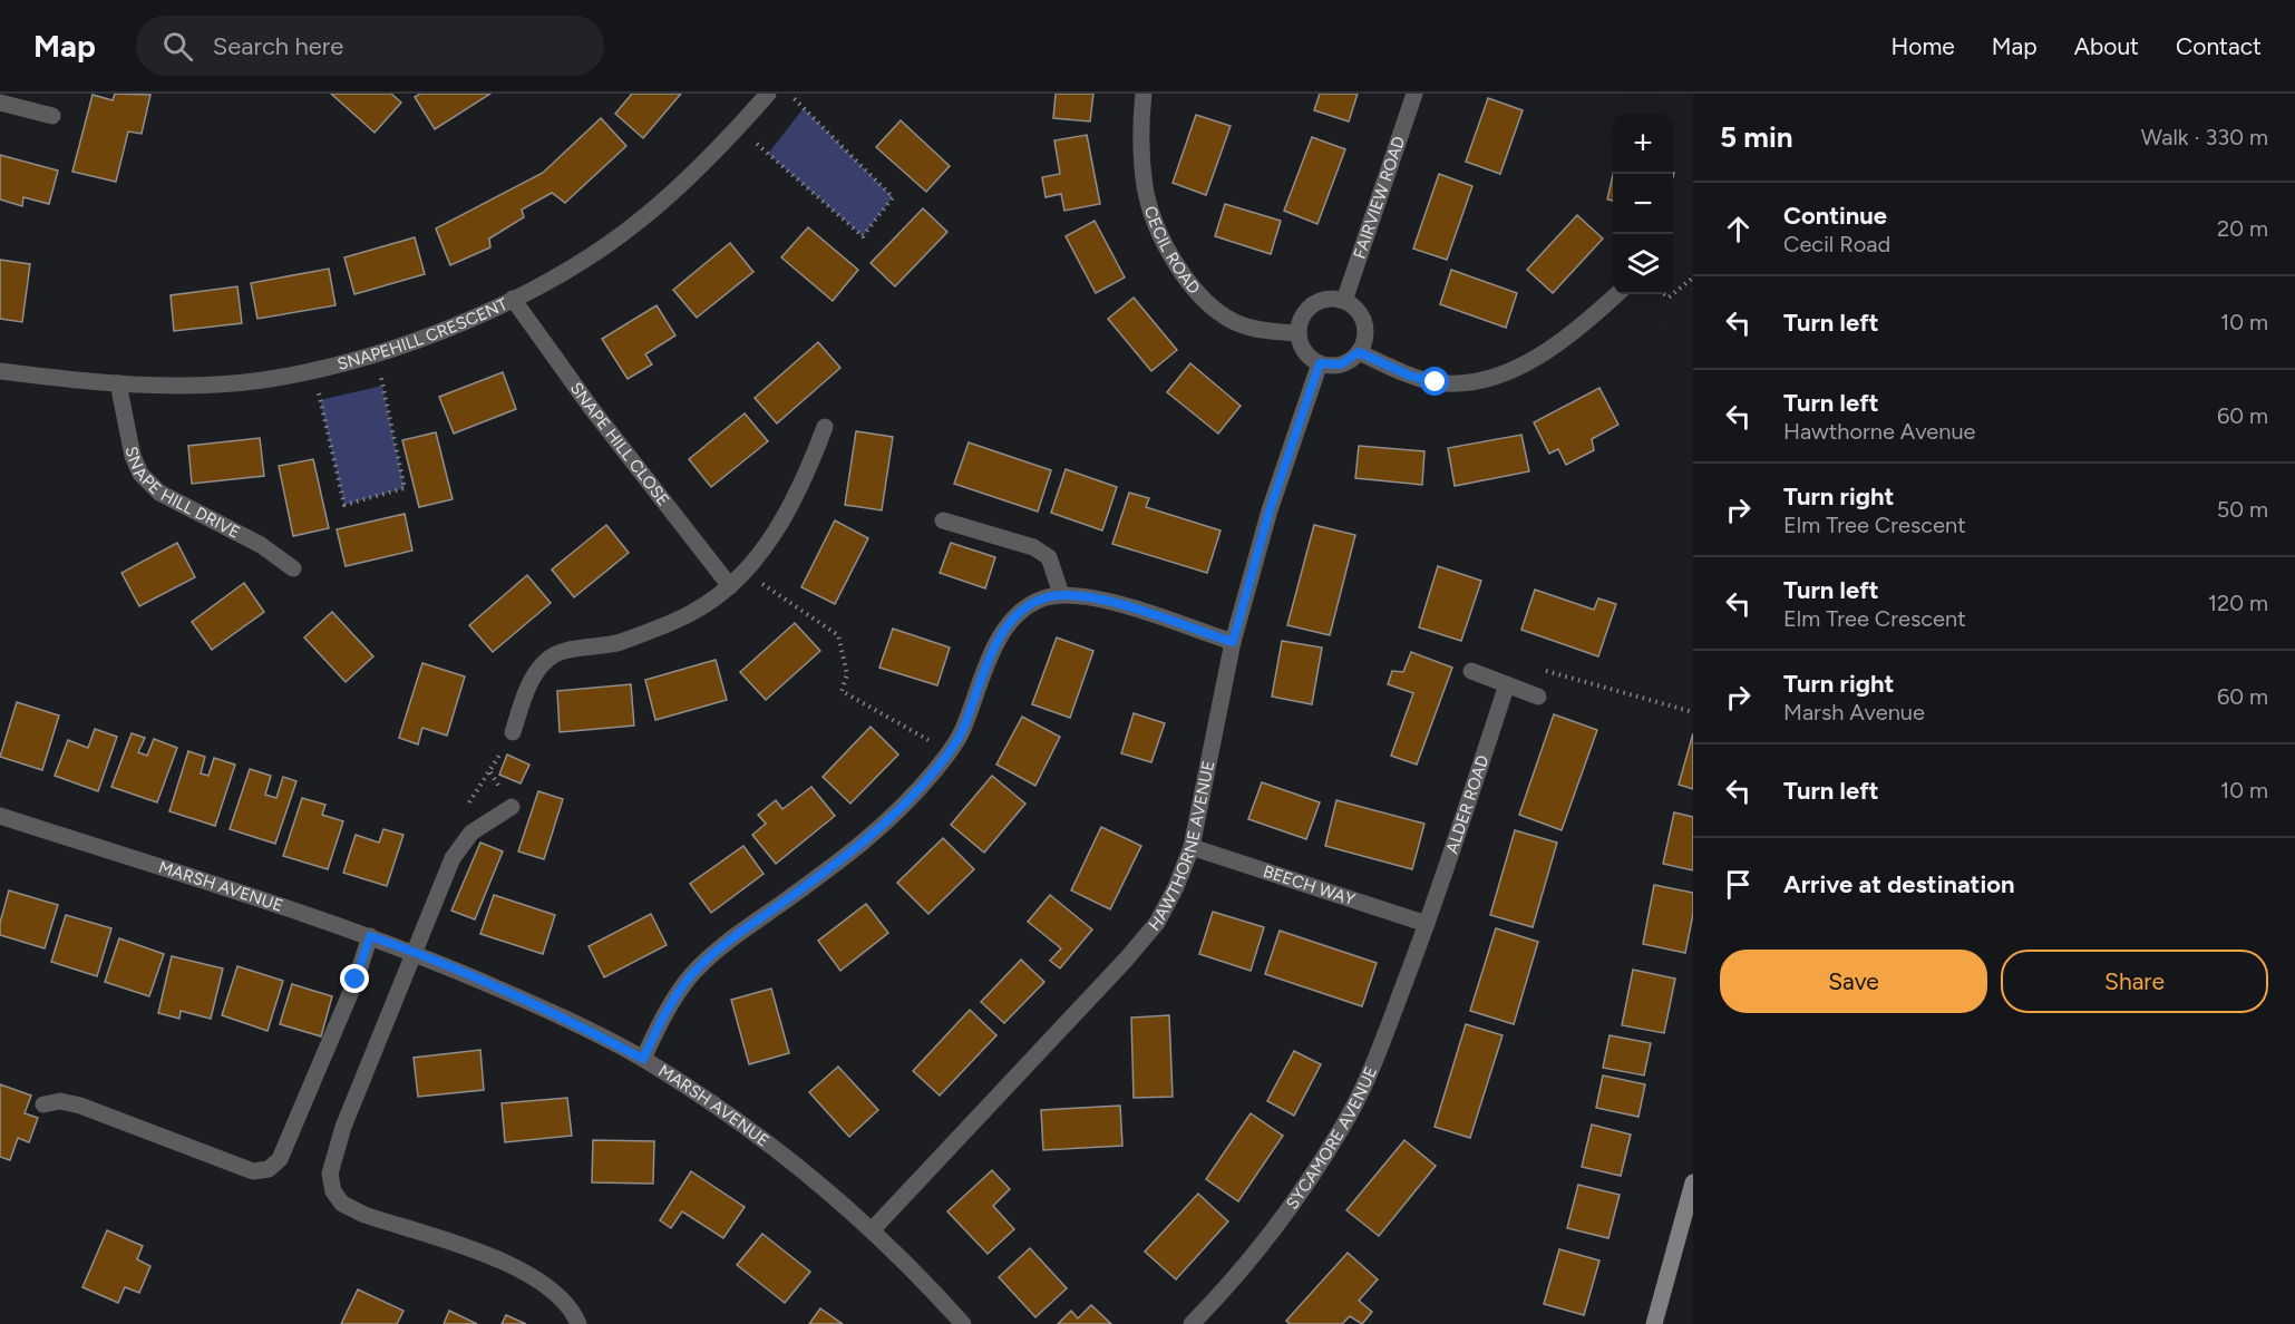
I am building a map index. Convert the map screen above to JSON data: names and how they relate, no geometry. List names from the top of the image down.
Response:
{
  "streets": {
    "street": [
      "FAIRVIEW ROAD",
      "CECIL ROAD",
      "SNAPEHILL CRESCENT",
      "SNAPE HILL CLOSE",
      "SNAPE HILL DRIVE",
      "ALDER ROAD",
      "HAWTHORNE AVENUE",
      "BEECH WAY",
      "MARSH AVENUE",
      "SYCAMORE AVENUE"
    ]
  },
  "crossings": [
    ["FAIRVIEW ROAD", "CECIL ROAD"],
    ["FAIRVIEW ROAD", "HAWTHORNE AVENUE"],
    ["CECIL ROAD", "HAWTHORNE AVENUE"],
    ["SNAPEHILL CRESCENT", "SNAPE HILL CLOSE"],
    ["SNAPEHILL CRESCENT", "SNAPE HILL DRIVE"],
    ["ALDER ROAD", "BEECH WAY"],
    ["ALDER ROAD", "SYCAMORE AVENUE"],
    ["HAWTHORNE AVENUE", "BEECH WAY"],
    ["HAWTHORNE AVENUE", "MARSH AVENUE"],
    ["BEECH WAY", "SYCAMORE AVENUE"]
  ],
  "page": {
    "header": "Map",
    "search": "Search here",
    "nav": [
      "Home",
      "Map",
      "About",
      "Contact"
    ],
    "heading": ["5 min", "Walk · 330 m"],
    "map_buttons": ["+", "−"],
    "list": [
      ["Continue", "Cecil Road", "20 m"],
      ["Turn left", "10 m"],
      ["Turn left", "Hawthorne Avenue", "60 m"],
      ["Turn right", "Elm Tree Crescent", "50 m"],
      ["Turn left", "Elm Tree Crescent", "120 m"],
      ["Turn right", "Marsh Avenue", "60 m"],
      ["Turn left", "10 m"],
      "Arrive at destination"
    ],
    "buttons": ["Save", "Share"]
  }
}
